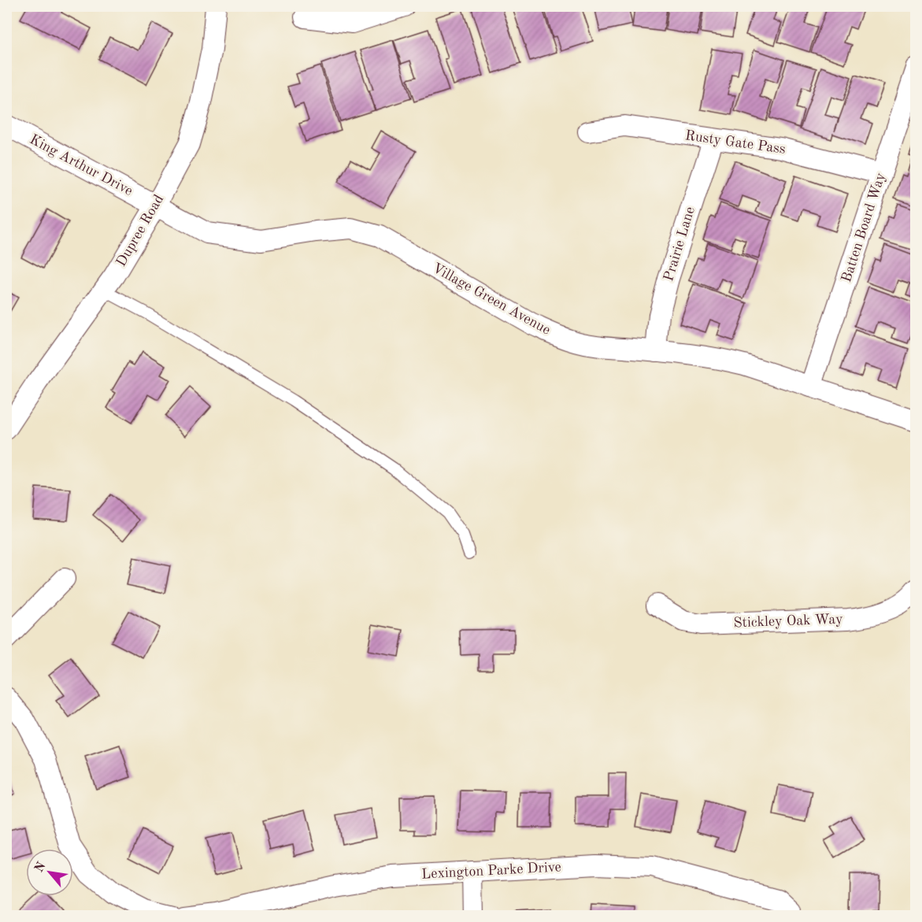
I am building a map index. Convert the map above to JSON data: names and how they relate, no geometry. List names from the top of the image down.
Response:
{
  "streets": {
    "street": [
      "Rusty Gate Pass",
      "King Arthur Drive",
      "Batten Board Way",
      "Dupree Road",
      "Prairie Lane",
      "Village Green Avenue",
      "Stickley Oak Way",
      "Lexington Parke Drive"
    ]
  },
  "crossings": [
    ["Rusty Gate Pass", "Batten Board Way"],
    ["Rusty Gate Pass", "Prairie Lane"],
    ["King Arthur Drive", "Dupree Road"],
    ["King Arthur Drive", "Village Green Avenue"],
    ["Batten Board Way", "Village Green Avenue"],
    ["Dupree Road", "Village Green Avenue"],
    ["Prairie Lane", "Village Green Avenue"]
  ],
  "north": "top left"
}
